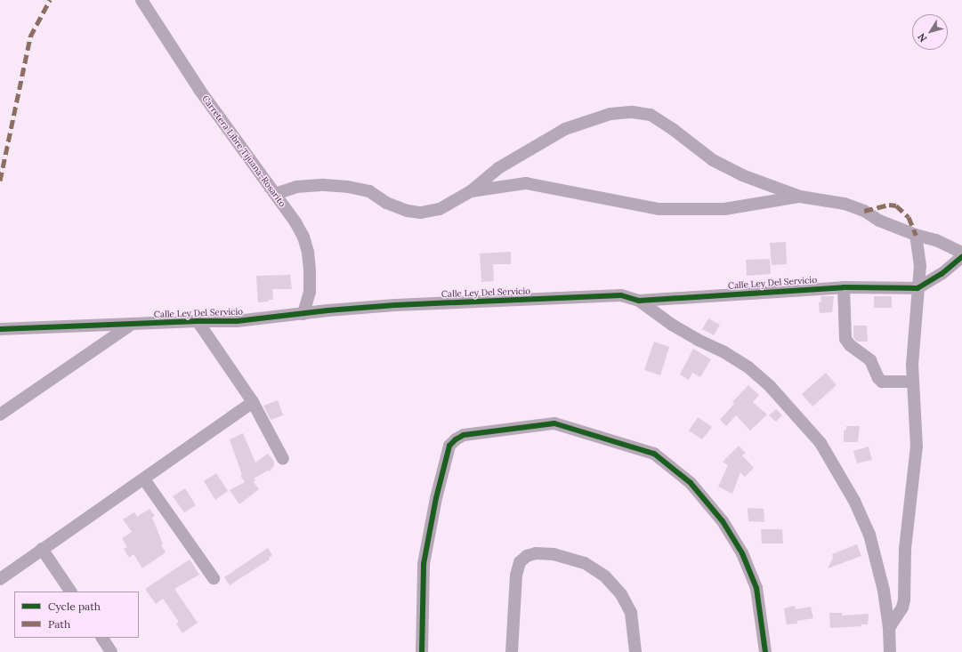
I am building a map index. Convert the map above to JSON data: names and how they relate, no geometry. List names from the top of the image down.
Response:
{
  "streets": {
    "street": ["Carretera Libre Tijuana-Rosarito", "Calle Ley Del Servicio"]
  },
  "crossings": [
    ["Carretera Libre Tijuana-Rosarito", "Calle Ley Del Servicio"]
  ],
  "legend": ["Cycle path", "Path"],
  "north": "bottom left"
}
